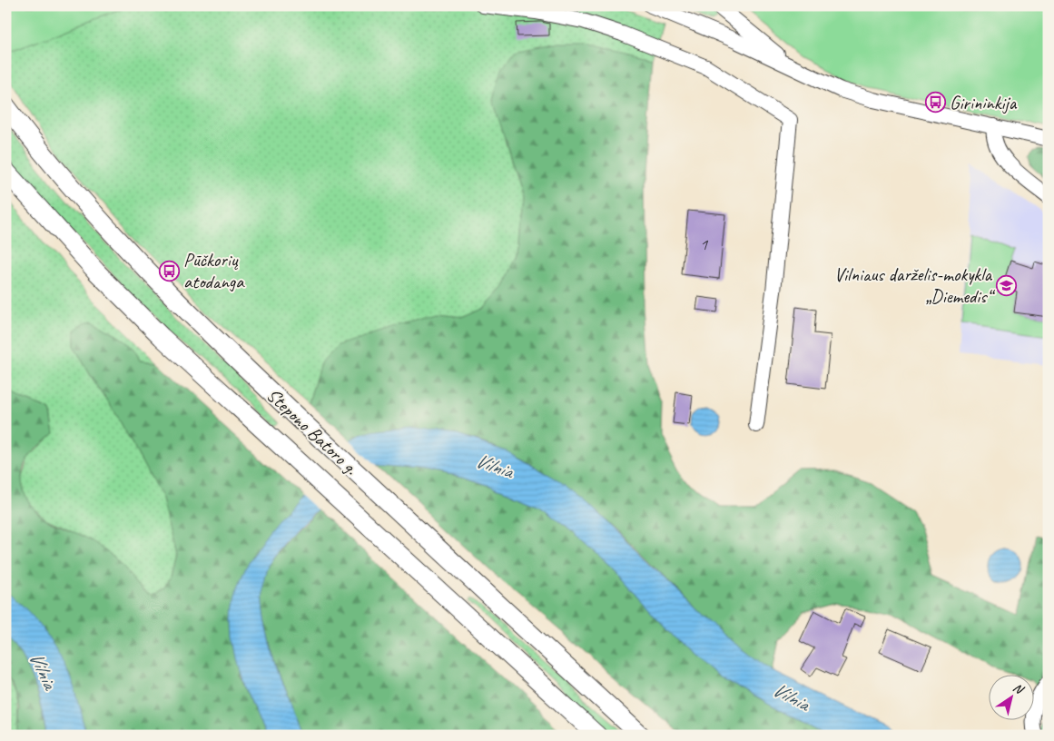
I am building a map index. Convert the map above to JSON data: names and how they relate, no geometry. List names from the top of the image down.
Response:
{
  "streets": {
    "main road": ["Stepono Batoro g."]
  },
  "water": ["Vilnia"],
  "places": {
    "bus stop": ["Girininkija", "Pūčkorių atodanga"],
    "school or university": ["Vilniaus darželis-mokykla „Diemedis“"]
  },
  "house_numbers": ["1"],
  "north": "top right"
}
